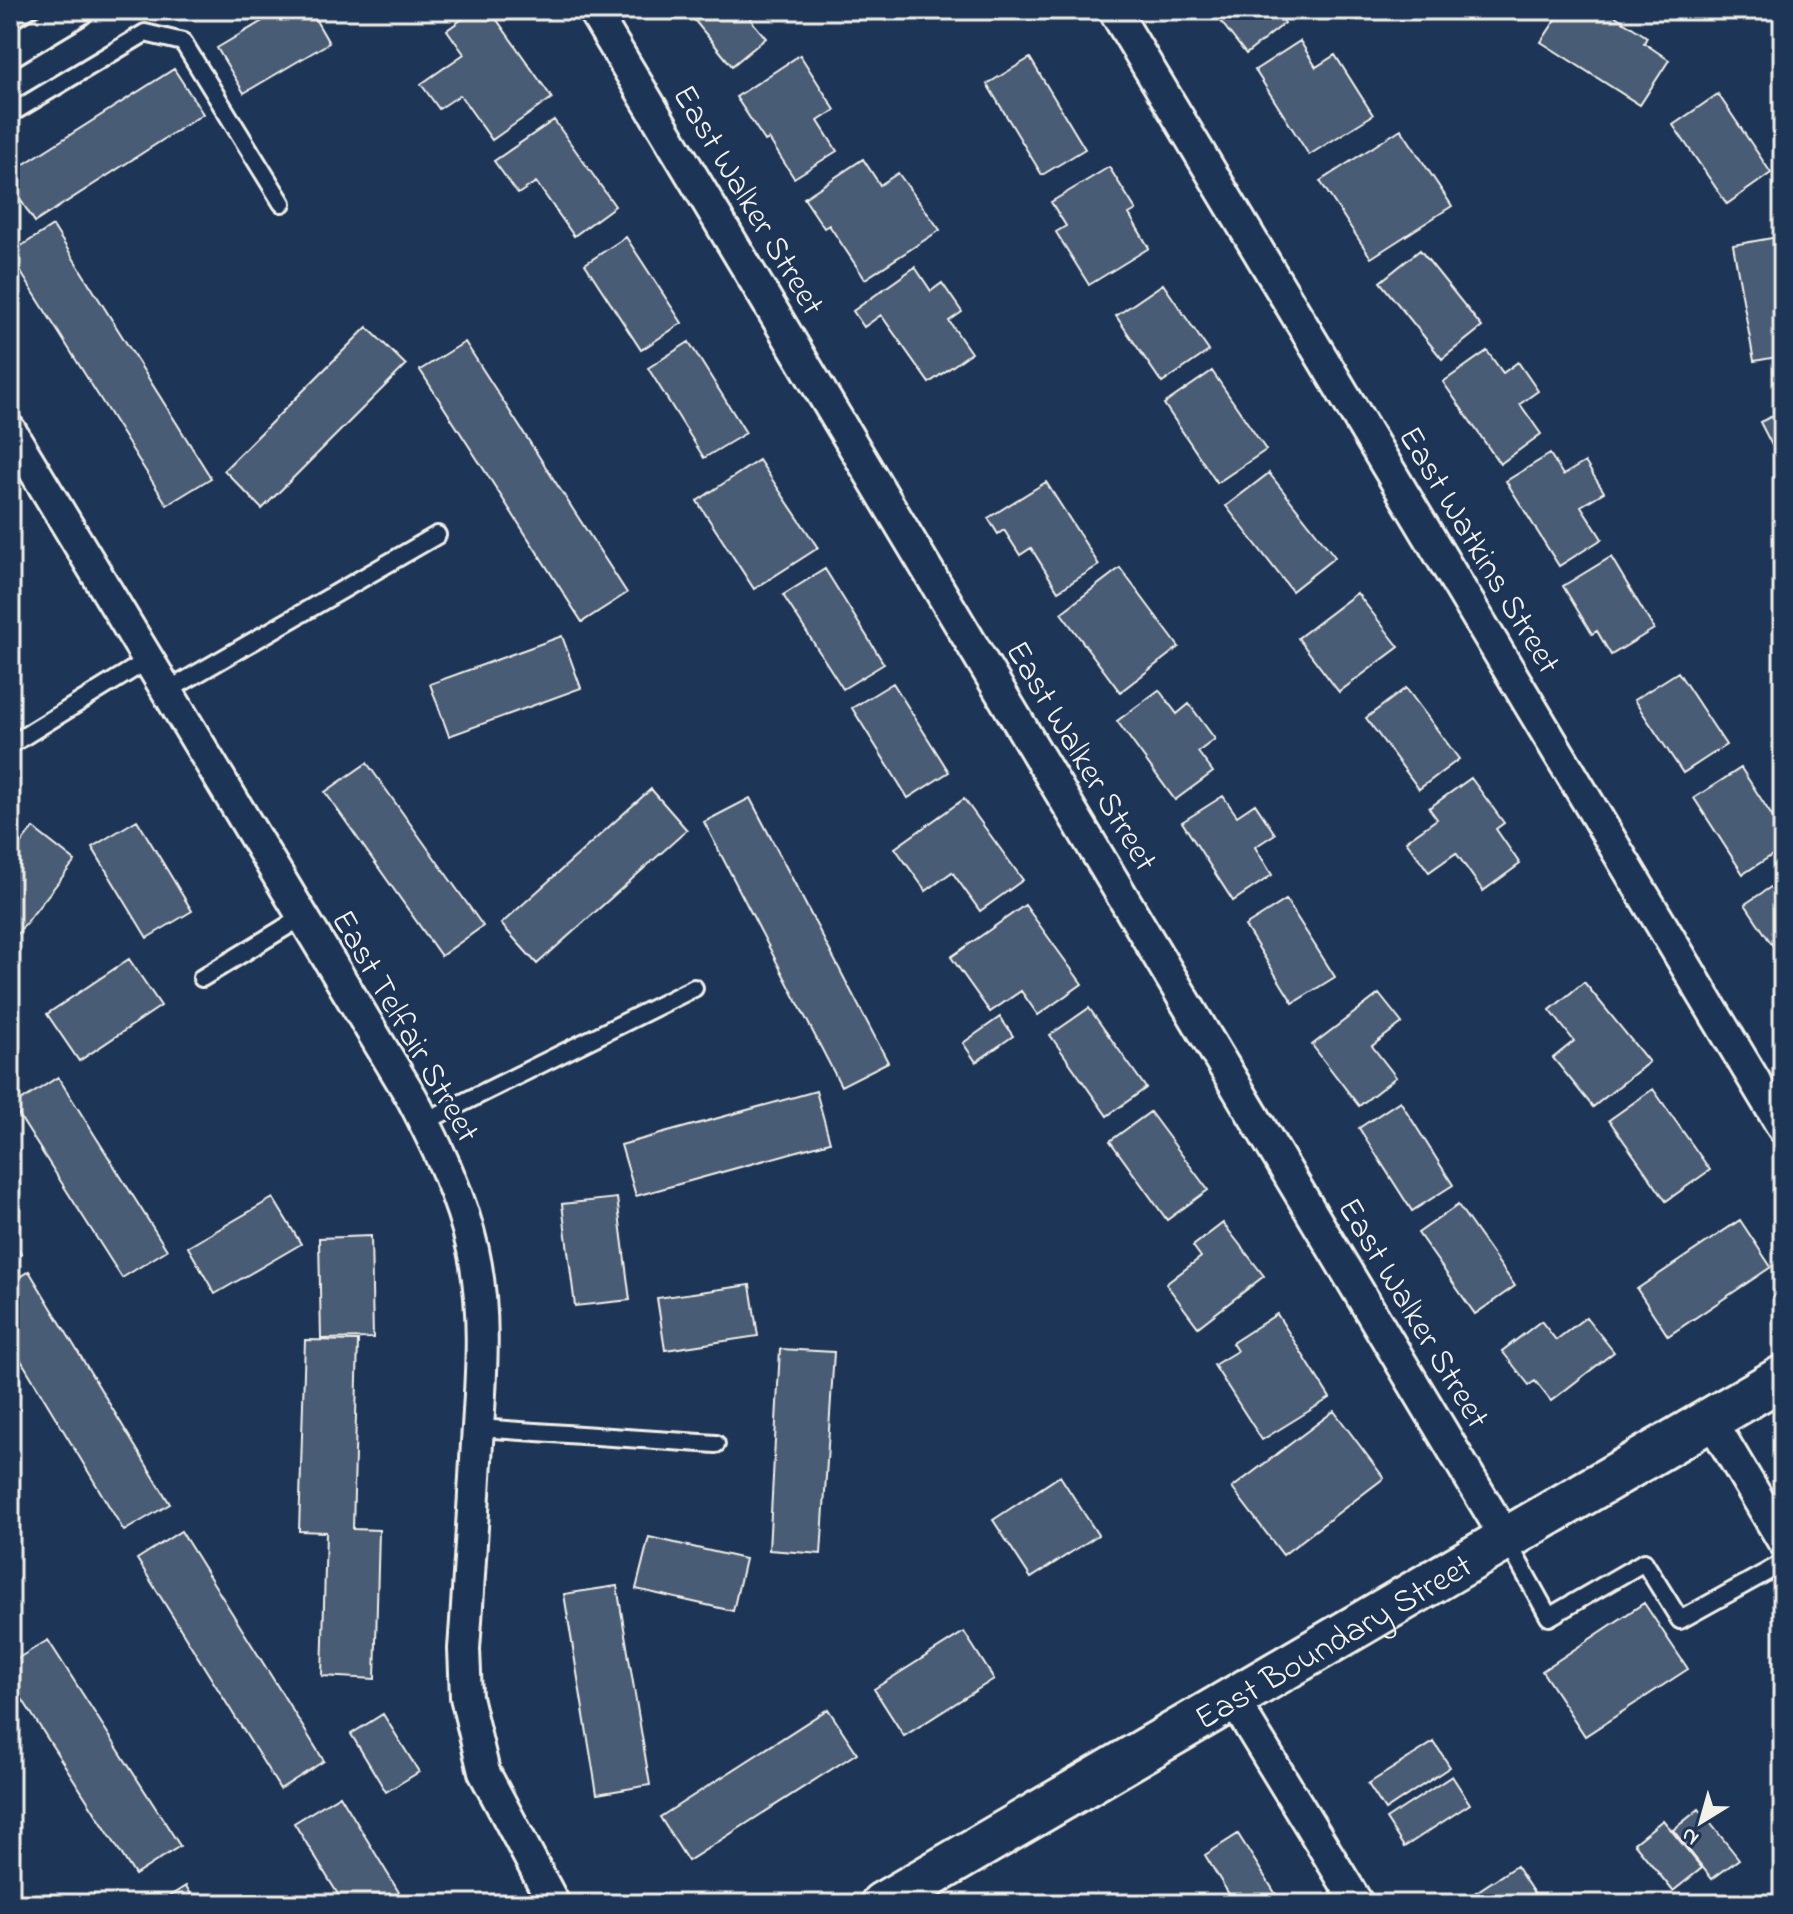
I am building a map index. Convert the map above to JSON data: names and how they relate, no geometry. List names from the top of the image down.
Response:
{
  "streets": {
    "main road": ["East Boundary Street"],
    "street": ["East Walker Street", "East Watkins Street", "East Telfair Street"]
  },
  "crossings": [
    ["East Walker Street", "East Boundary Street"]
  ],
  "north": "bottom left"
}
